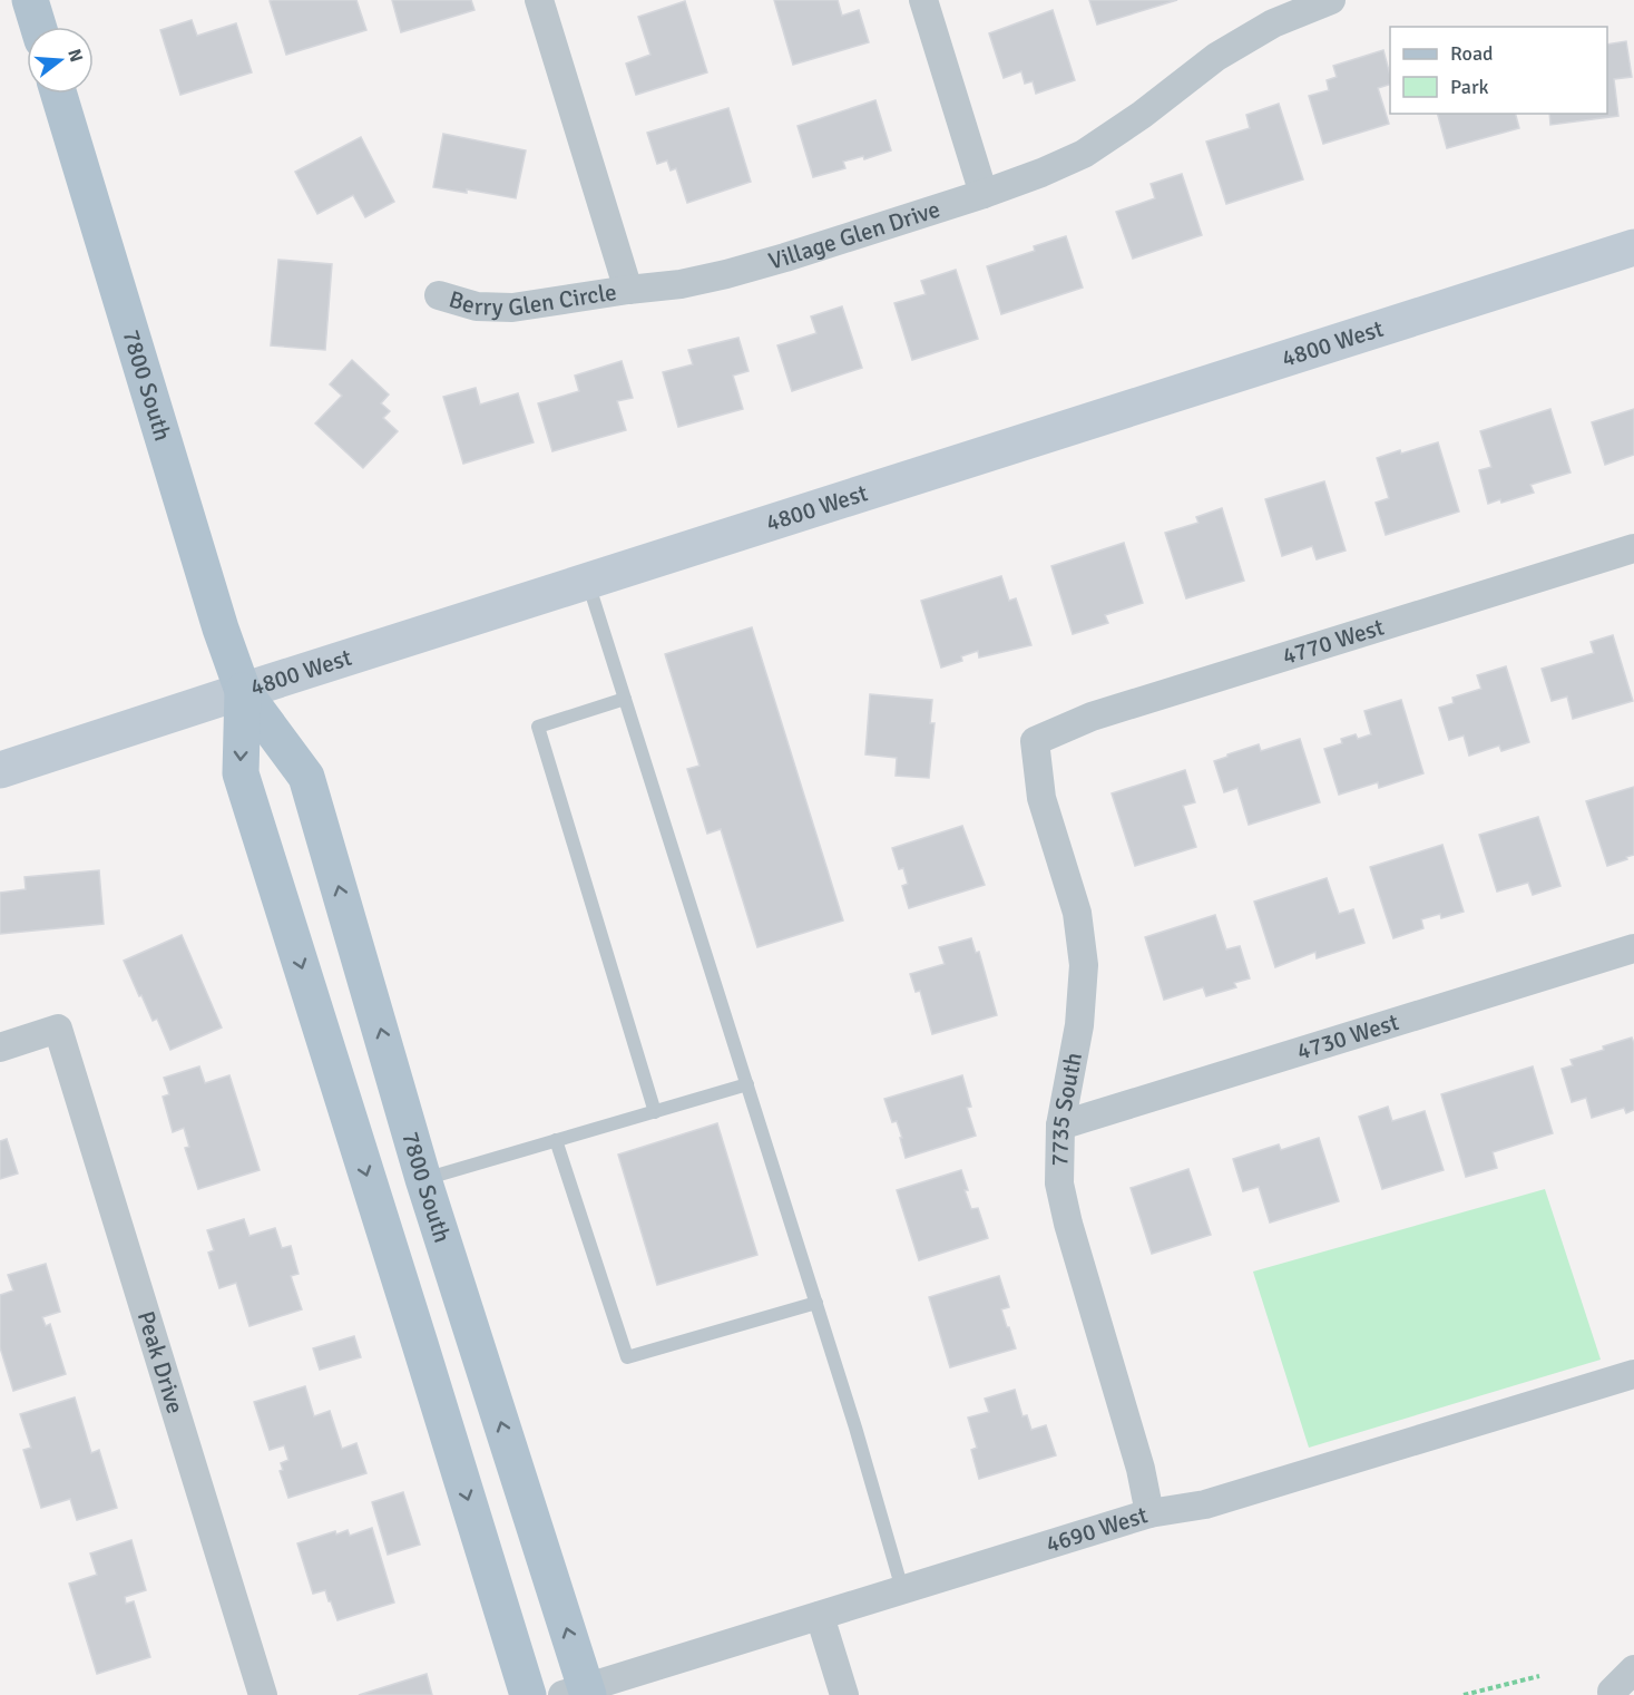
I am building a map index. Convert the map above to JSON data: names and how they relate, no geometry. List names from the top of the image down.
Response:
{
  "streets": {
    "main road": ["4800 West", "7800 South"],
    "street": [
      "Village Glen Drive",
      "Berry Glen Circle",
      "4770 West",
      "4730 West",
      "7735 South",
      "Peak Drive",
      "4690 West"
    ]
  },
  "crossings": [
    ["Village Glen Drive", "Berry Glen Circle"],
    ["4800 West", "7800 South"],
    ["7800 South", "4690 West"],
    ["4770 West", "7735 South"],
    ["4730 West", "7735 South"],
    ["7735 South", "4690 West"]
  ],
  "legend": ["Road", "Park"],
  "north": "right"
}
